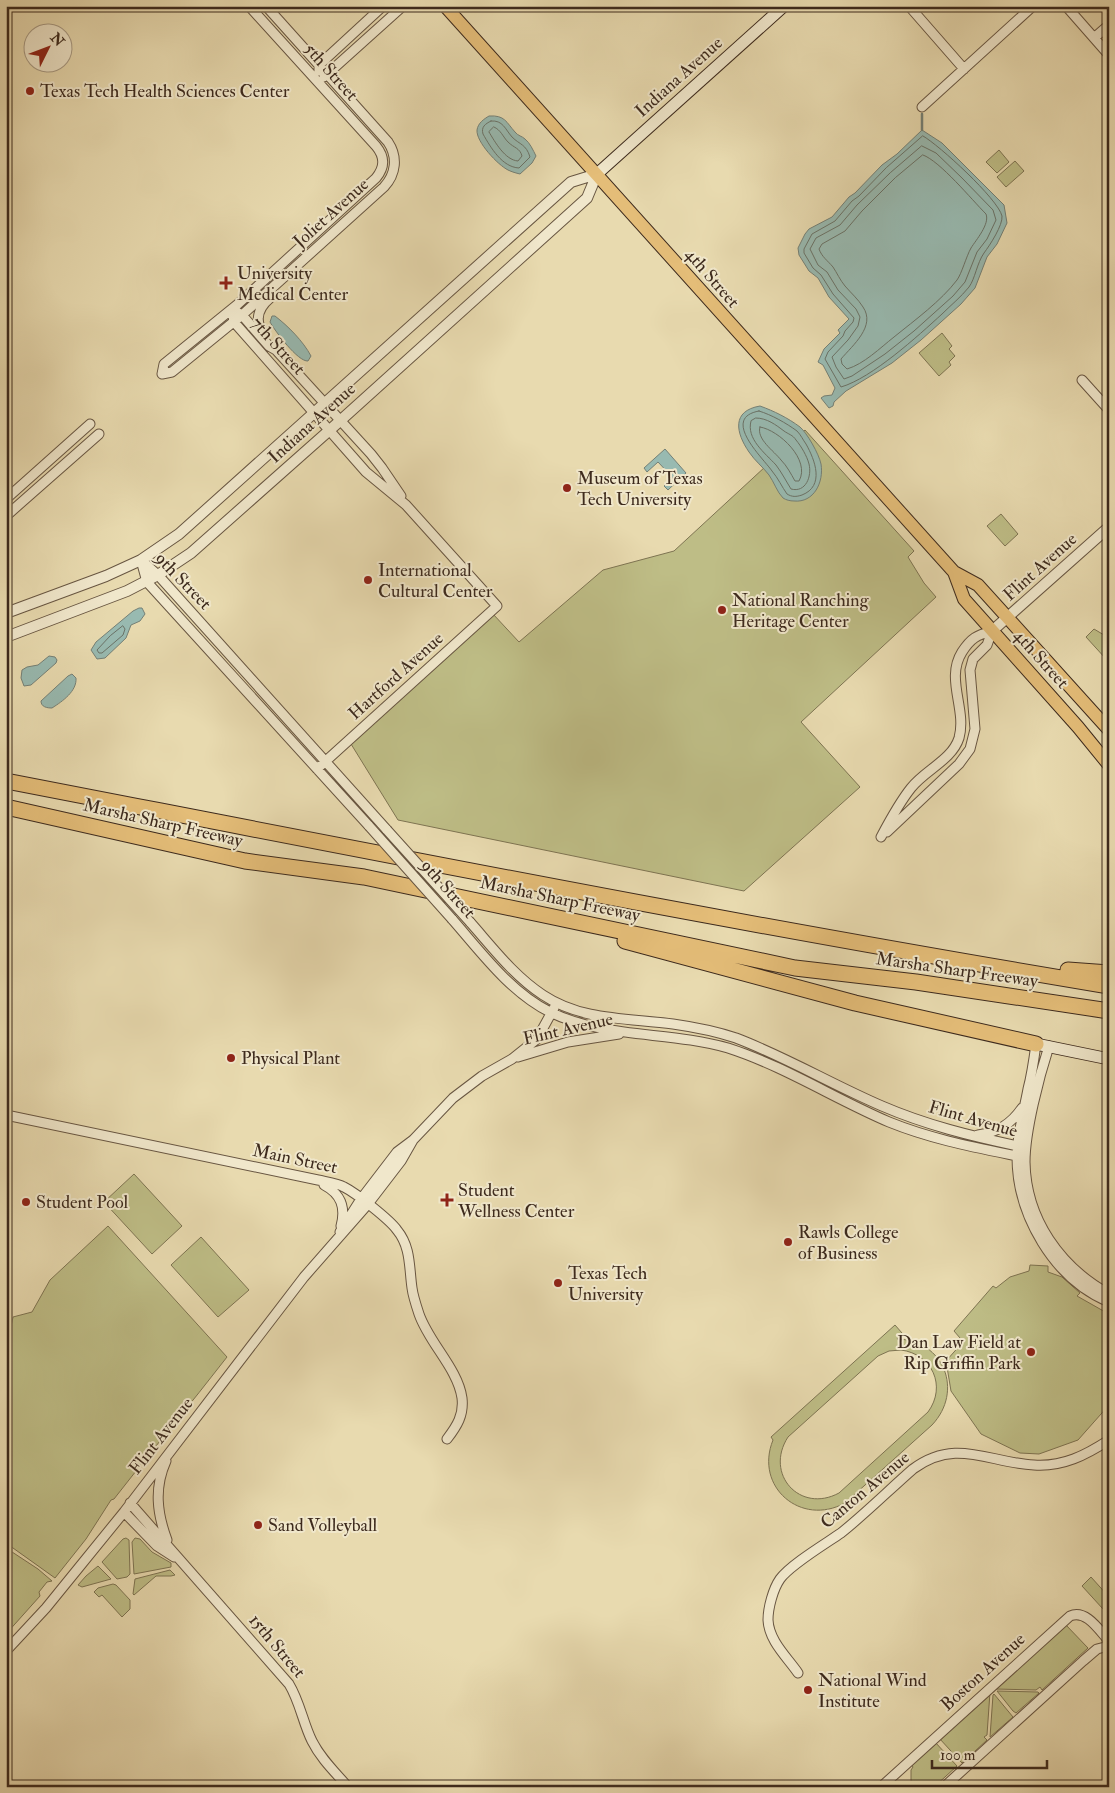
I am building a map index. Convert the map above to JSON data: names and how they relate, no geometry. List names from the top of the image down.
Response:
{
  "streets": {
    "highway": ["Marsha Sharp Freeway"],
    "main road": ["Indiana Avenue", "4th Street"],
    "street": [
      "5th Street",
      "Joliet Avenue",
      "7th Street",
      "Flint Avenue",
      "9th Street",
      "Hartford Avenue",
      "Main Street",
      "Canton Avenue",
      "15th Street",
      "Boston Avenue"
    ]
  },
  "crossings": [
    ["5th Street", "Joliet Avenue"],
    ["Indiana Avenue", "4th Street"],
    ["Indiana Avenue", "7th Street"],
    ["Indiana Avenue", "9th Street"],
    ["Joliet Avenue", "7th Street"],
    ["4th Street", "Flint Avenue"],
    ["7th Street", "Hartford Avenue"],
    ["Flint Avenue", "9th Street"],
    ["Flint Avenue", "Main Street"],
    ["Flint Avenue", "15th Street"],
    ["9th Street", "Hartford Avenue"]
  ],
  "places": {
    "other": [
      "Texas Tech Health Sciences Center",
      "Museum of Texas Tech University",
      "International Cultural Center",
      "National Ranching Heritage Center",
      "Physical Plant",
      "Student Pool",
      "Rawls College of Business",
      "Texas Tech University",
      "Dan Law Field at Rip Griffin Park",
      "Sand Volleyball",
      "National Wind Institute"
    ],
    "health": ["University Medical Center", "Student Wellness Center"]
  },
  "scale_bar": "100 m",
  "north": "top right"
}
